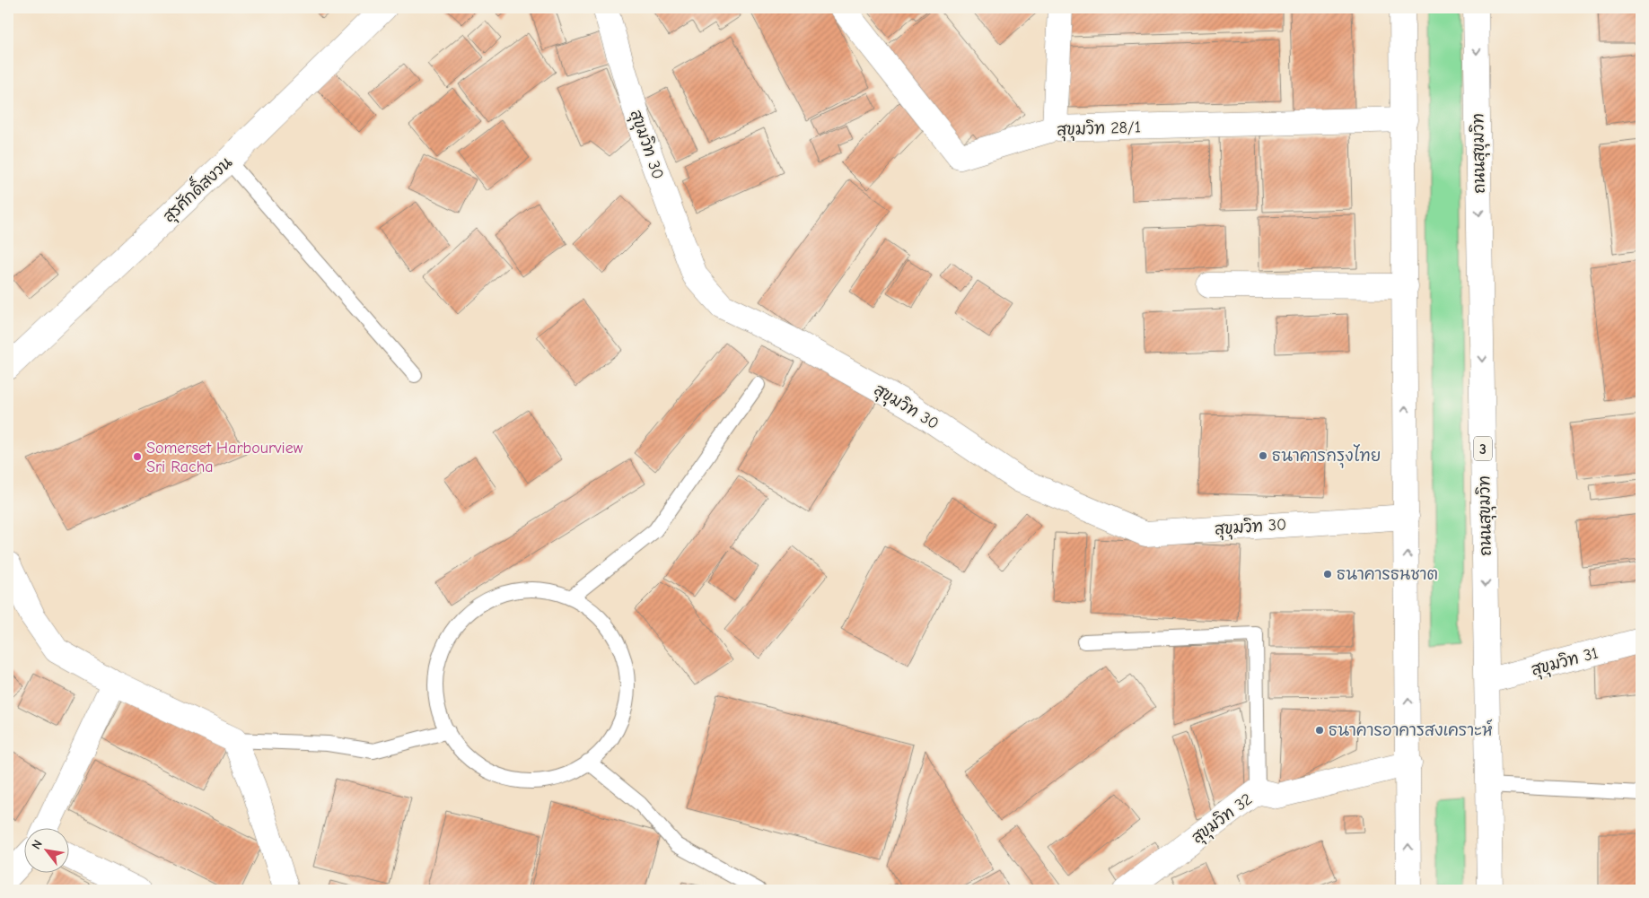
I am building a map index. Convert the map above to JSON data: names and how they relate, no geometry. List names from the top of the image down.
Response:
{
  "streets": {
    "main road": [
      "สุขุมวิท 28/1",
      "สุขุมวิท 30",
      "ถนนสุขุมวิท",
      "สุรศักดิ์สงวน",
      "3",
      "สุขุมวิท 31",
      "สุขุมวิท 32"
    ]
  },
  "crossings": [
    ["ถนนสุขุมวิท", "สุขุมวิท 31"]
  ],
  "places": [
    "ธนาคารกรุงไทย",
    "Somerset Harbourview Sri Racha",
    "ธนาคารธนชาต",
    "ธนาคารอาคารสงเคราะห์"
  ],
  "north": "top left"
}
